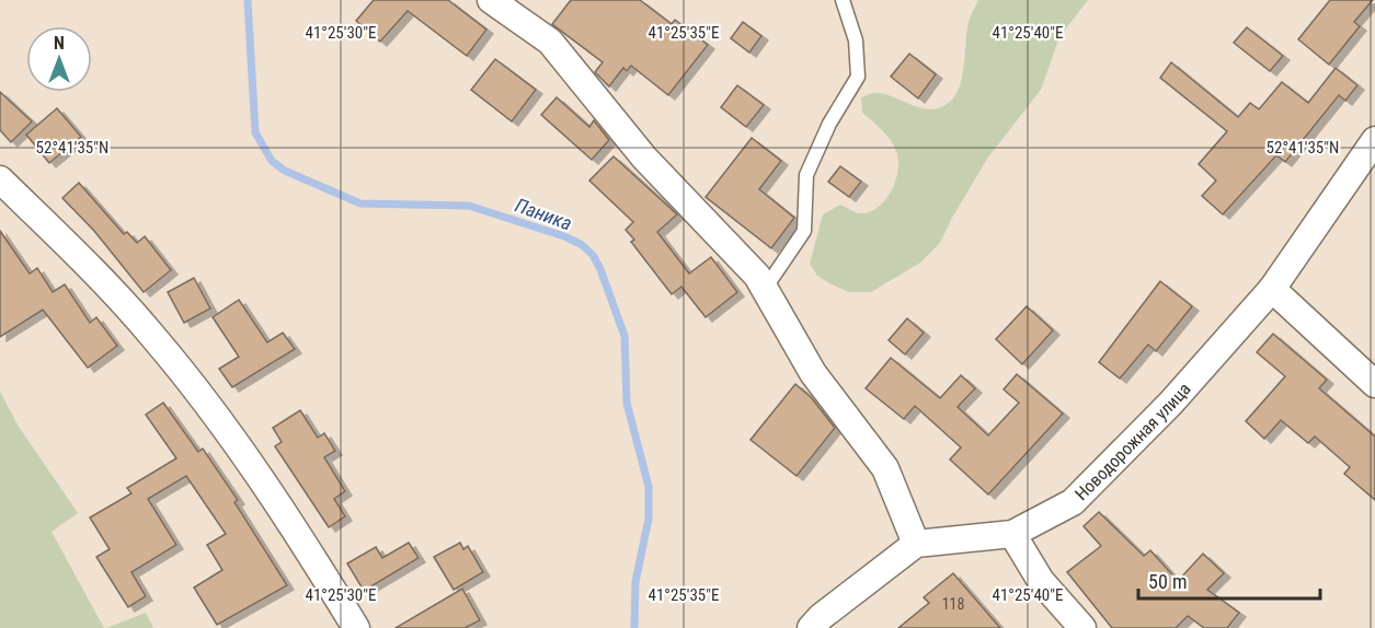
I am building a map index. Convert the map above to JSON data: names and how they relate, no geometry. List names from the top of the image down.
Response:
{
  "streets": {
    "street": ["Новодорожная улица"]
  },
  "water": ["Паника"],
  "house_numbers": ["118"],
  "scale_bar": "50 m",
  "north": "top",
  "coordinates": [
    "41°25'30\"E",
    "41°25'35\"E",
    "41°25'40\"E",
    "52°41'35\"N"
  ]
}
